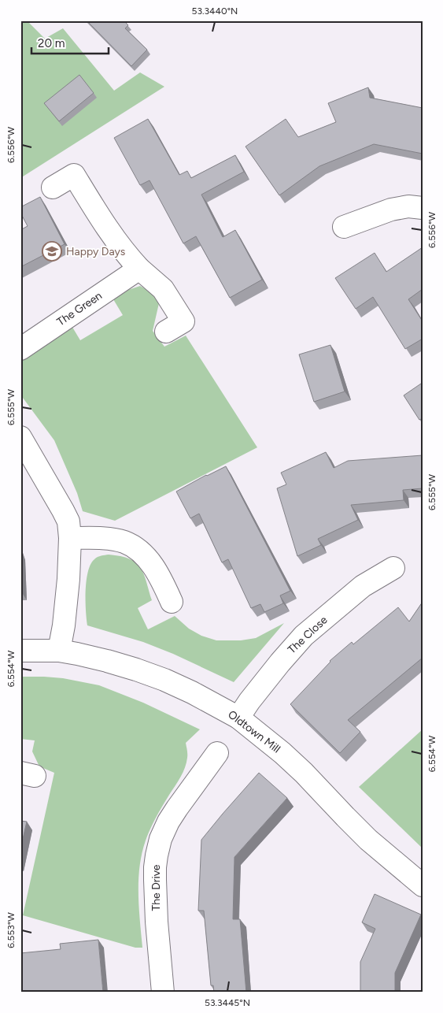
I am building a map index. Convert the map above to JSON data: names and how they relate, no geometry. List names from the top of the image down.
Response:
{
  "streets": {
    "street": [
      "The Green",
      "The Close",
      "Oldtown Mill",
      "The Drive"
    ]
  },
  "crossings": [
    ["The Close", "Oldtown Mill"]
  ],
  "places": {
    "school or university": ["Happy Days"]
  },
  "scale_bar": "20 m",
  "coordinates": [
    "53.3440°N",
    "6.556°W",
    "6.555°W",
    "6.554°W",
    "6.553°W",
    "53.3445°N"
  ]
}
